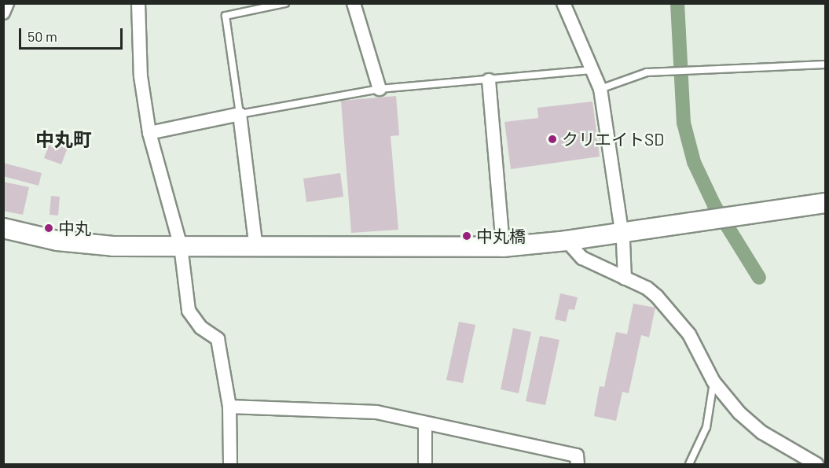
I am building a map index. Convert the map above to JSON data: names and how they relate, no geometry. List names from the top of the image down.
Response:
{
  "districts": ["中丸町"],
  "places": ["クリエイトSD", "中丸", "中丸橋"],
  "scale_bar": "50 m"
}
